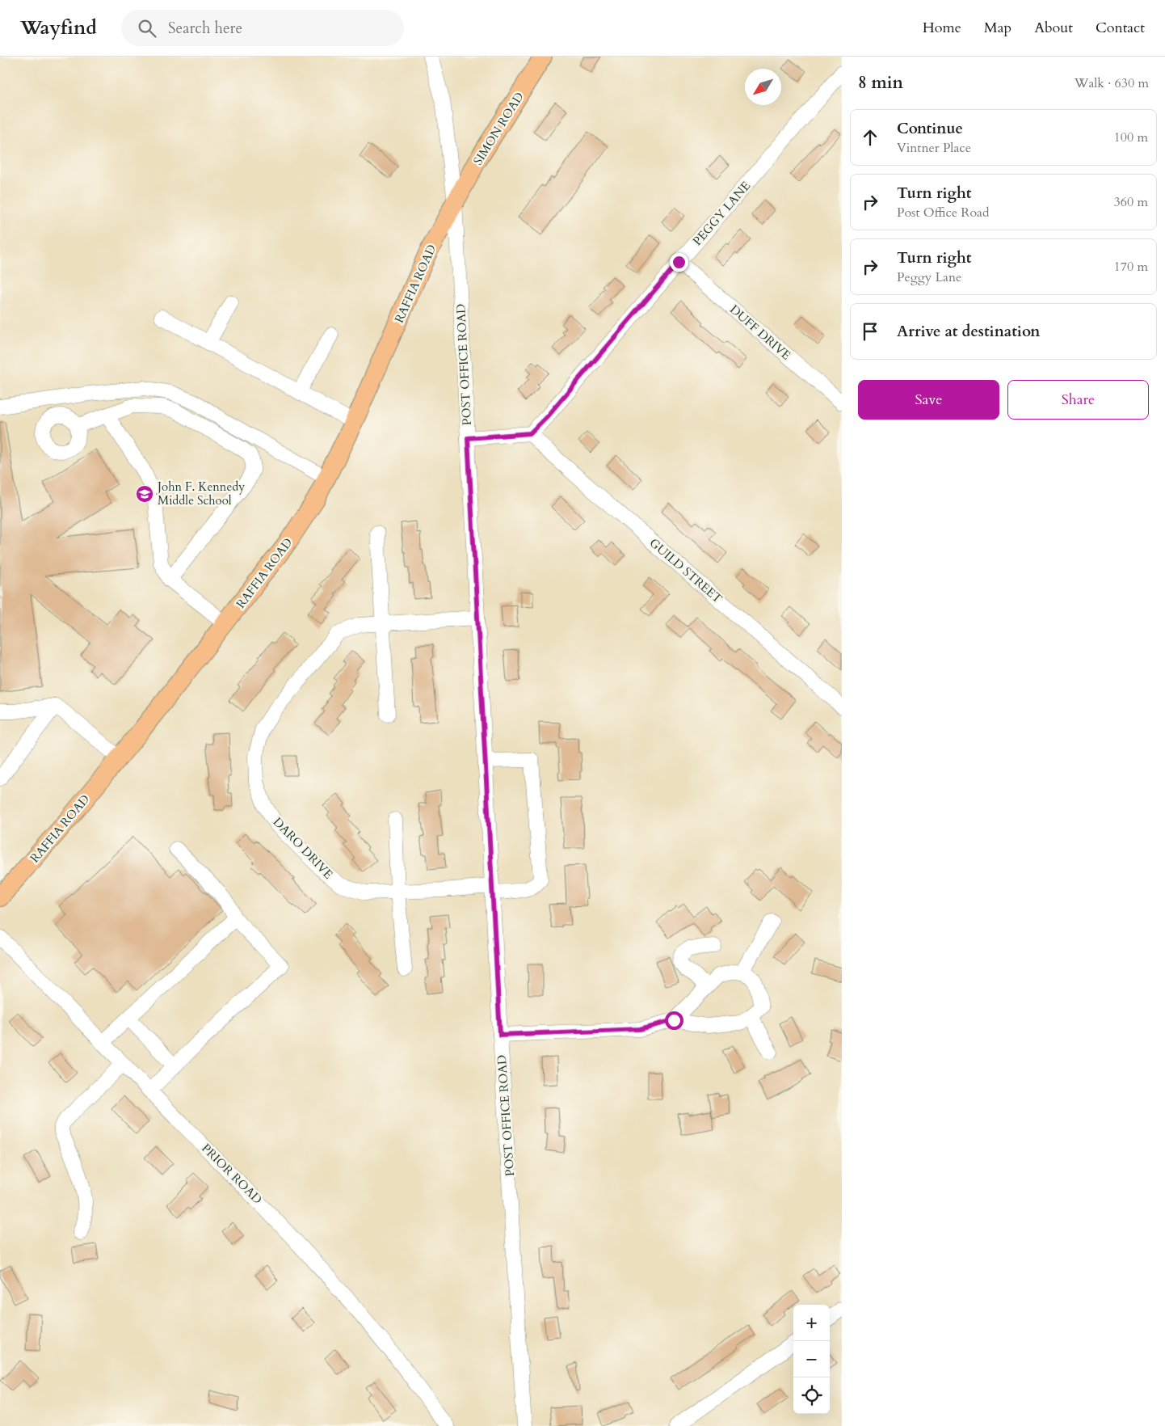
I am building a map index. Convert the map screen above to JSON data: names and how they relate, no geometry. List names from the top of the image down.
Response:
{
  "streets": {
    "main road": ["SIMON ROAD", "RAFFIA ROAD"],
    "street": [
      "PEGGY LANE",
      "DUFF DRIVE",
      "POST OFFICE ROAD",
      "GUILD STREET",
      "DARO DRIVE",
      "PRIOR ROAD"
    ]
  },
  "crossings": [
    ["SIMON ROAD", "RAFFIA ROAD"],
    ["SIMON ROAD", "POST OFFICE ROAD"],
    ["PEGGY LANE", "DUFF DRIVE"],
    ["PEGGY LANE", "GUILD STREET"],
    ["RAFFIA ROAD", "POST OFFICE ROAD"],
    ["POST OFFICE ROAD", "DARO DRIVE"]
  ],
  "places": {
    "school or university": ["John F. Kennedy Middle School"]
  },
  "north": "bottom left",
  "page": {
    "header": "Wayfind",
    "search": "Search here",
    "nav": [
      "Home",
      "Map",
      "About",
      "Contact"
    ],
    "heading": ["8 min", "Walk · 630 m"],
    "list": [
      ["Continue", "Vintner Place", "100 m"],
      ["Turn right", "Post Office Road", "360 m"],
      ["Turn right", "Peggy Lane", "170 m"],
      "Arrive at destination"
    ],
    "buttons": ["Save", "Share"],
    "map_buttons": ["+", "−"]
  }
}
